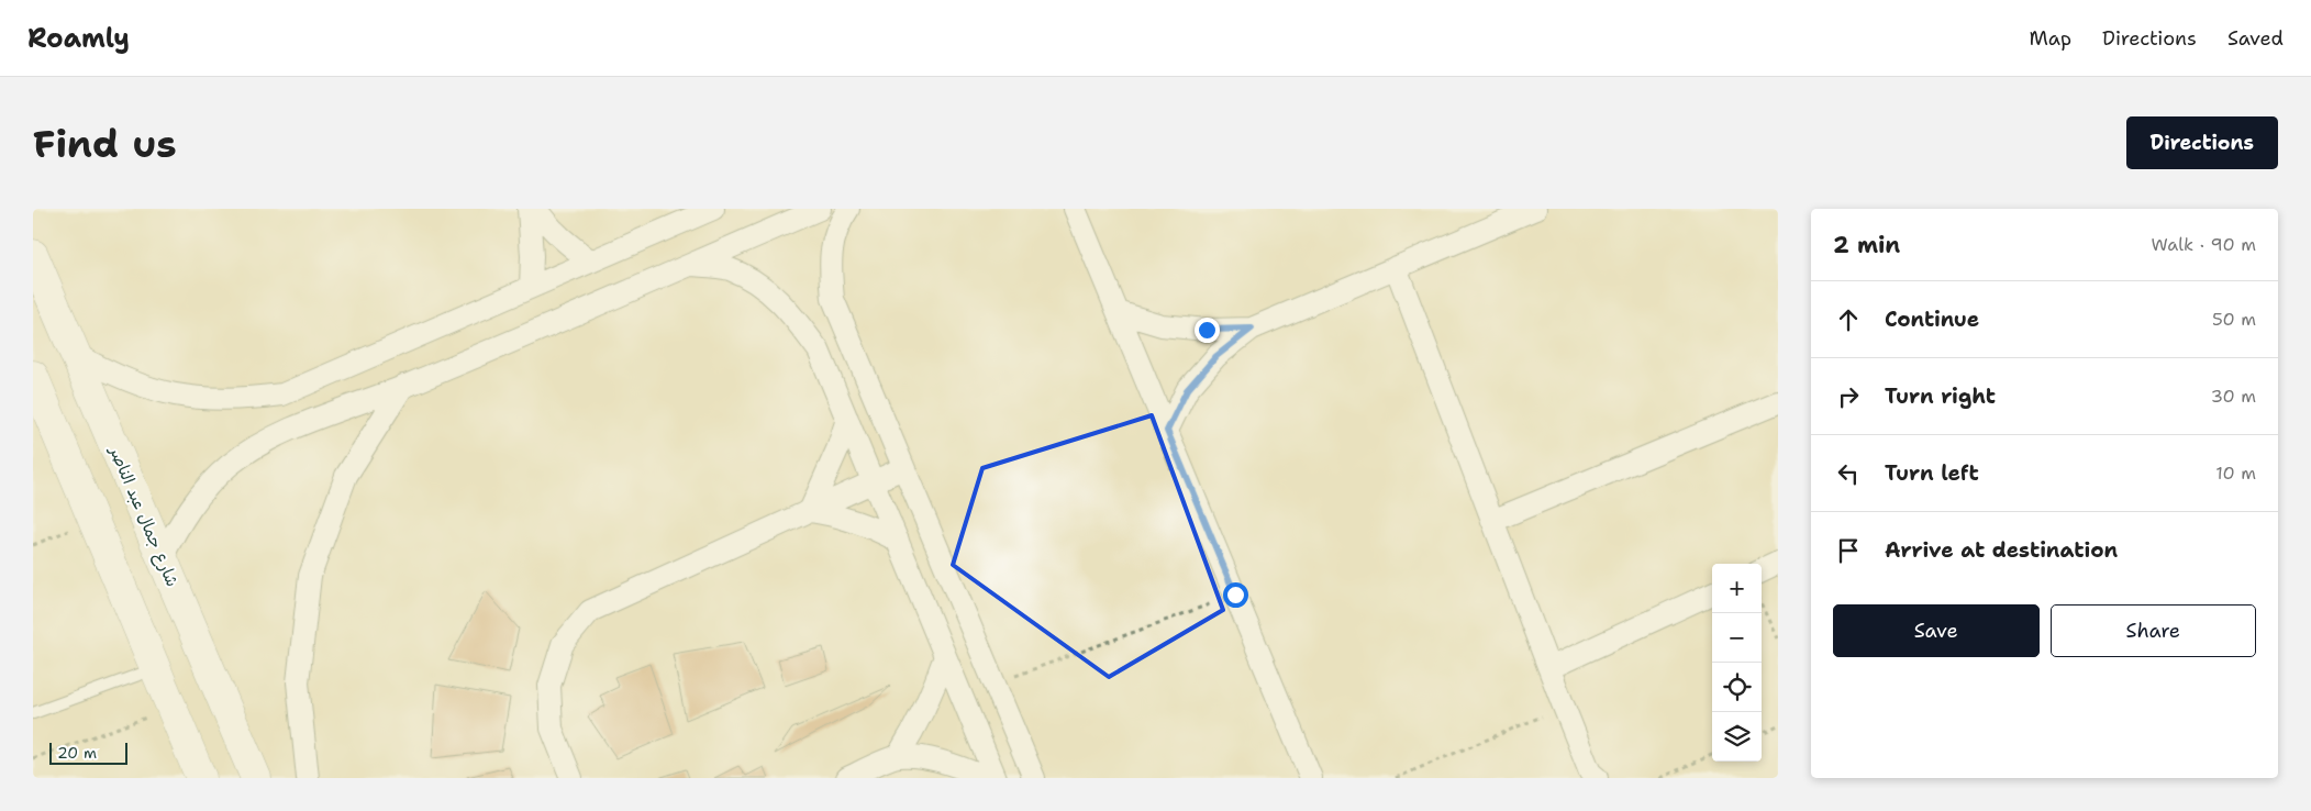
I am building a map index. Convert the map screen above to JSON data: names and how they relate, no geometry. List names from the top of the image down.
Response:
{
  "streets": {
    "main road": ["شارع جمال عبد الناصر"]
  },
  "scale_bar": "20 m",
  "page": {
    "header": "Roamly",
    "nav": ["Map", "Directions", "Saved"],
    "buttons": [
      "Directions",
      ["Save", "Share"]
    ],
    "title": "Find us",
    "heading": ["2 min", "Walk · 90 m"],
    "list": [
      ["Continue", "50 m"],
      ["Turn right", "30 m"],
      ["Turn left", "10 m"],
      "Arrive at destination"
    ],
    "map_buttons": ["+", "−"],
    "scale": "20 m"
  }
}
